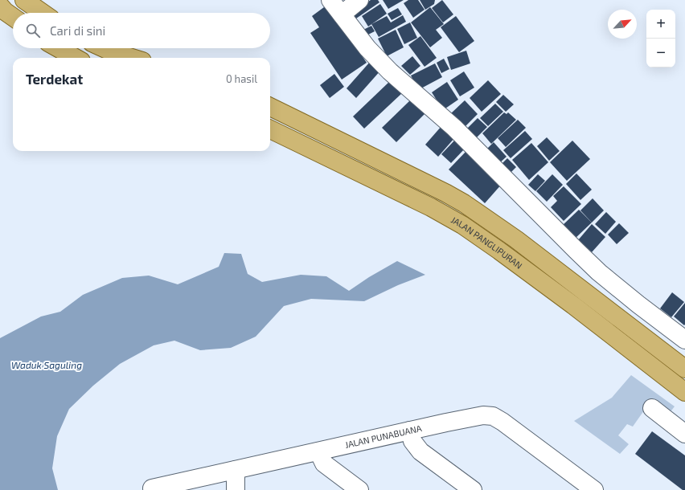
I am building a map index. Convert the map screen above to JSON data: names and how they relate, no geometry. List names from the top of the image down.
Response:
{
  "streets": {
    "main road": ["JALAN PANGLIPURAN"],
    "street": ["JALAN PUNABUANA"]
  },
  "water": ["Waduk Saguling"],
  "north": "top right",
  "page": {
    "map_buttons": ["+", "−"],
    "search": "Cari di sini",
    "heading": ["Terdekat", "0 hasil"]
  }
}
